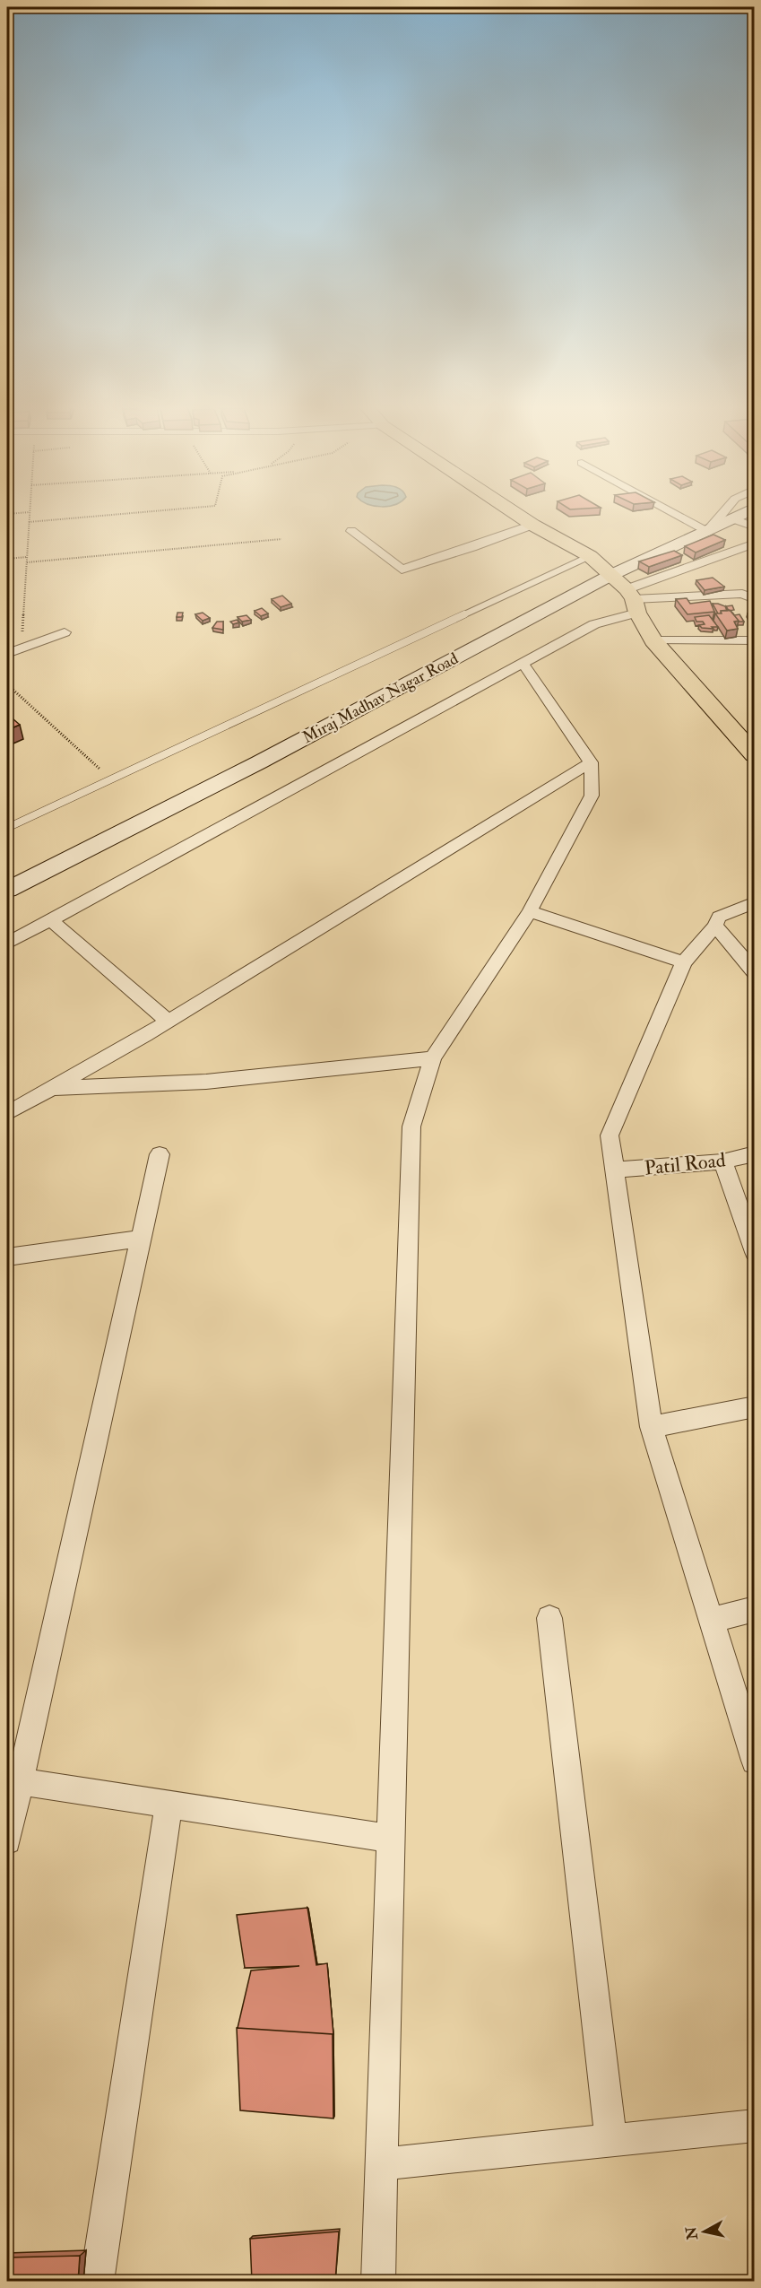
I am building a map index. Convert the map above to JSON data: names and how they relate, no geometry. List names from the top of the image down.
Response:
{
  "streets": {
    "street": ["Miraj Madhav Nagar Road", "Patil Road"]
  },
  "north": "left"
}
